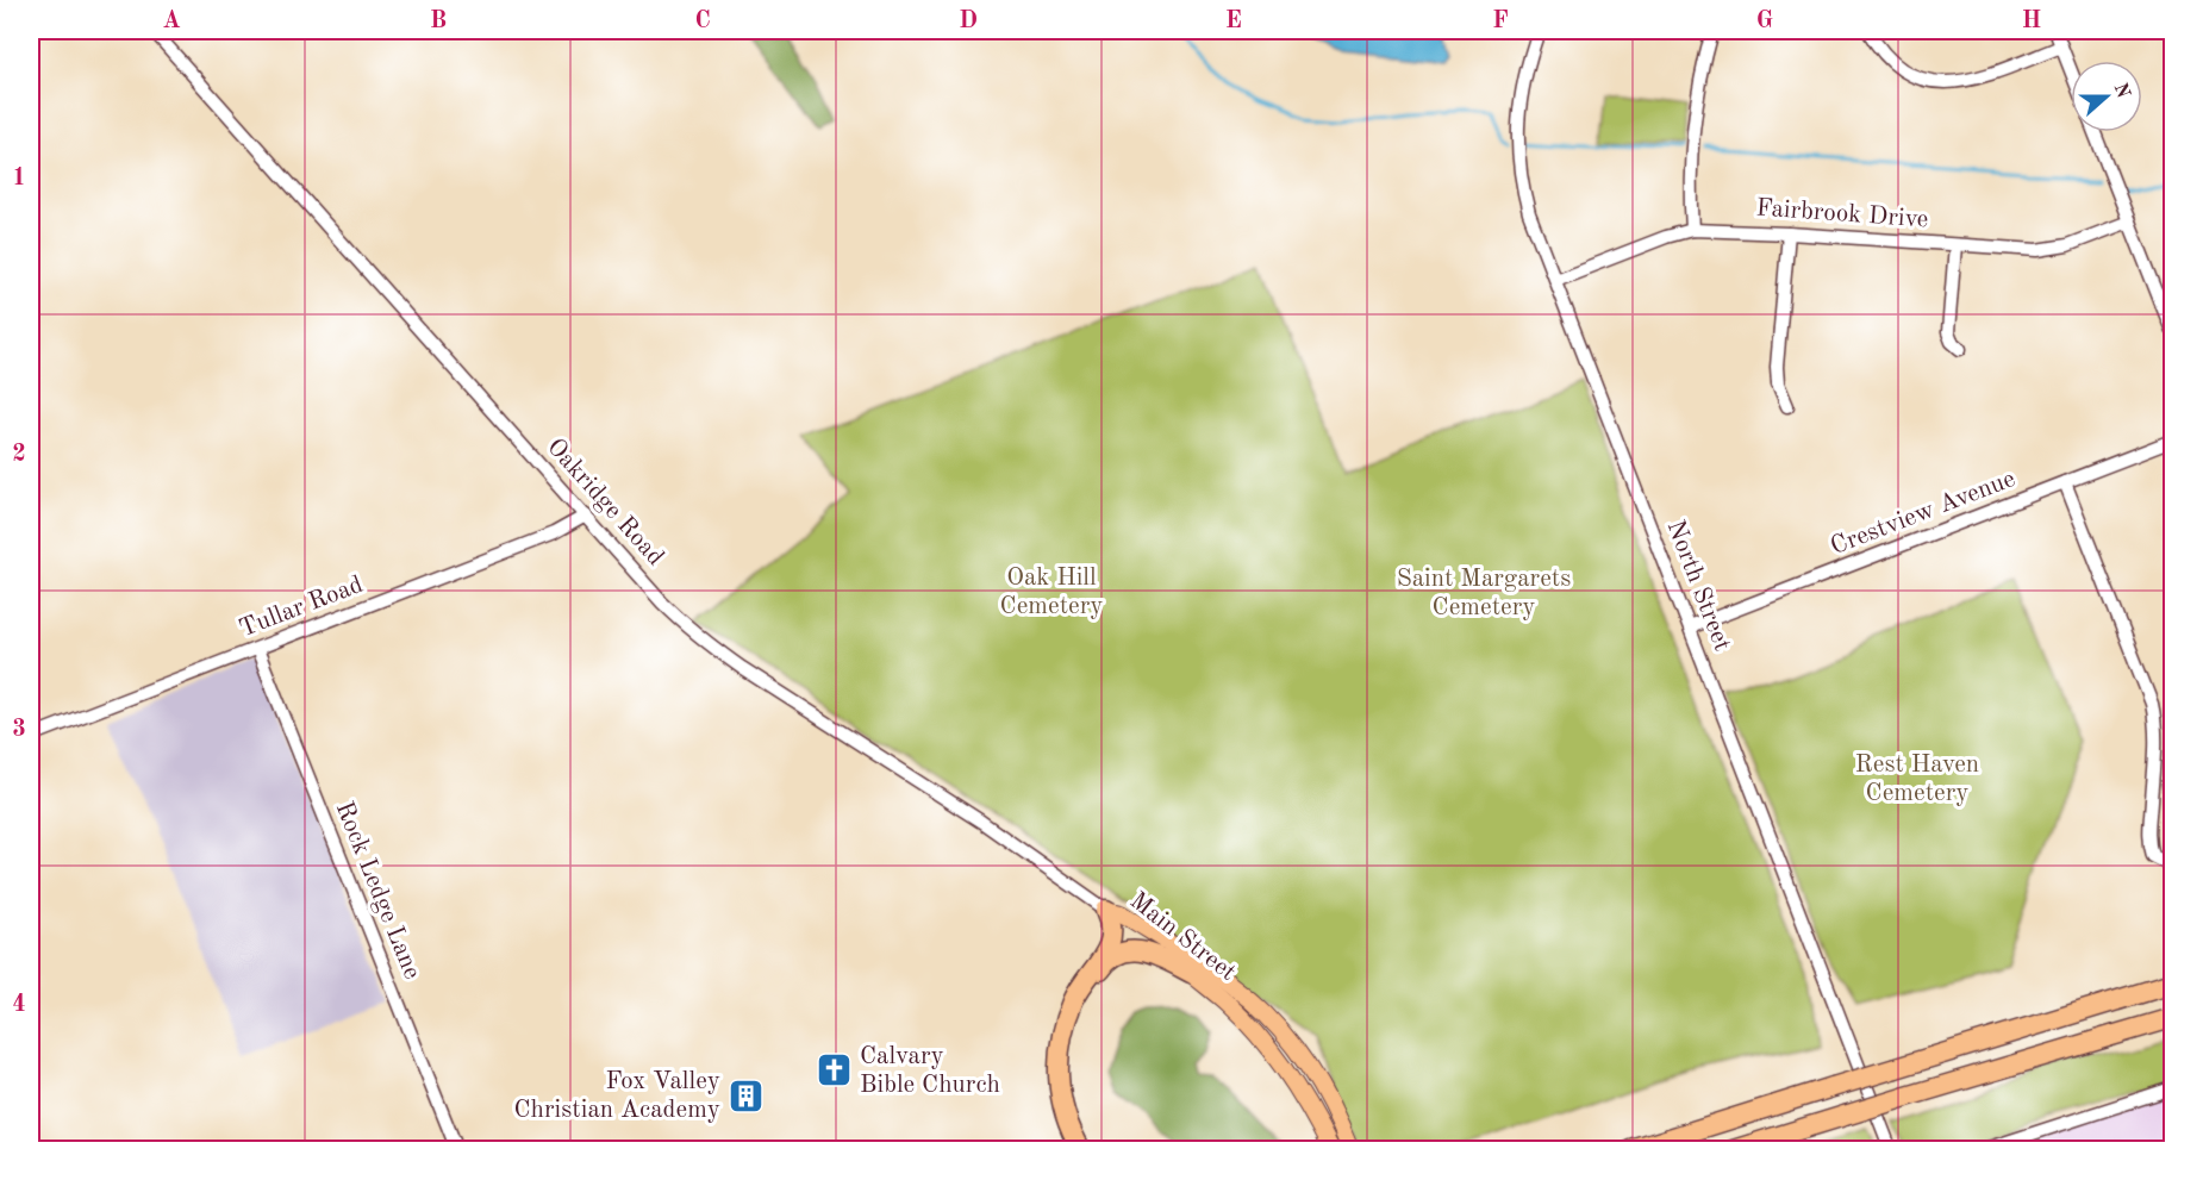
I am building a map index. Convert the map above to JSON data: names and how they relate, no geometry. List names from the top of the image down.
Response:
{
  "streets": {
    "main road": ["Main Street"],
    "street": [
      "Fairbrook Drive",
      "Oakridge Road",
      "Crestview Avenue",
      "North Street",
      "Tullar Road",
      "Rock Ledge Lane"
    ]
  },
  "crossings": [
    ["Fairbrook Drive", "North Street"],
    ["Oakridge Road", "Tullar Road"],
    ["Oakridge Road", "Main Street"],
    ["Crestview Avenue", "North Street"],
    ["Tullar Road", "Rock Ledge Lane"]
  ],
  "parks": ["Oak Hill Cemetery", "Saint Margarets Cemetery", "Rest Haven Cemetery"],
  "places": {
    "church": ["Calvary Bible Church"],
    "building": ["Fox Valley Christian Academy"]
  },
  "north": "right",
  "grid": {
    "columns": [
      "A",
      "B",
      "C",
      "D",
      "E",
      "F",
      "G",
      "H"
    ],
    "rows": [
      "1",
      "2",
      "3",
      "4"
    ]
  }
}
